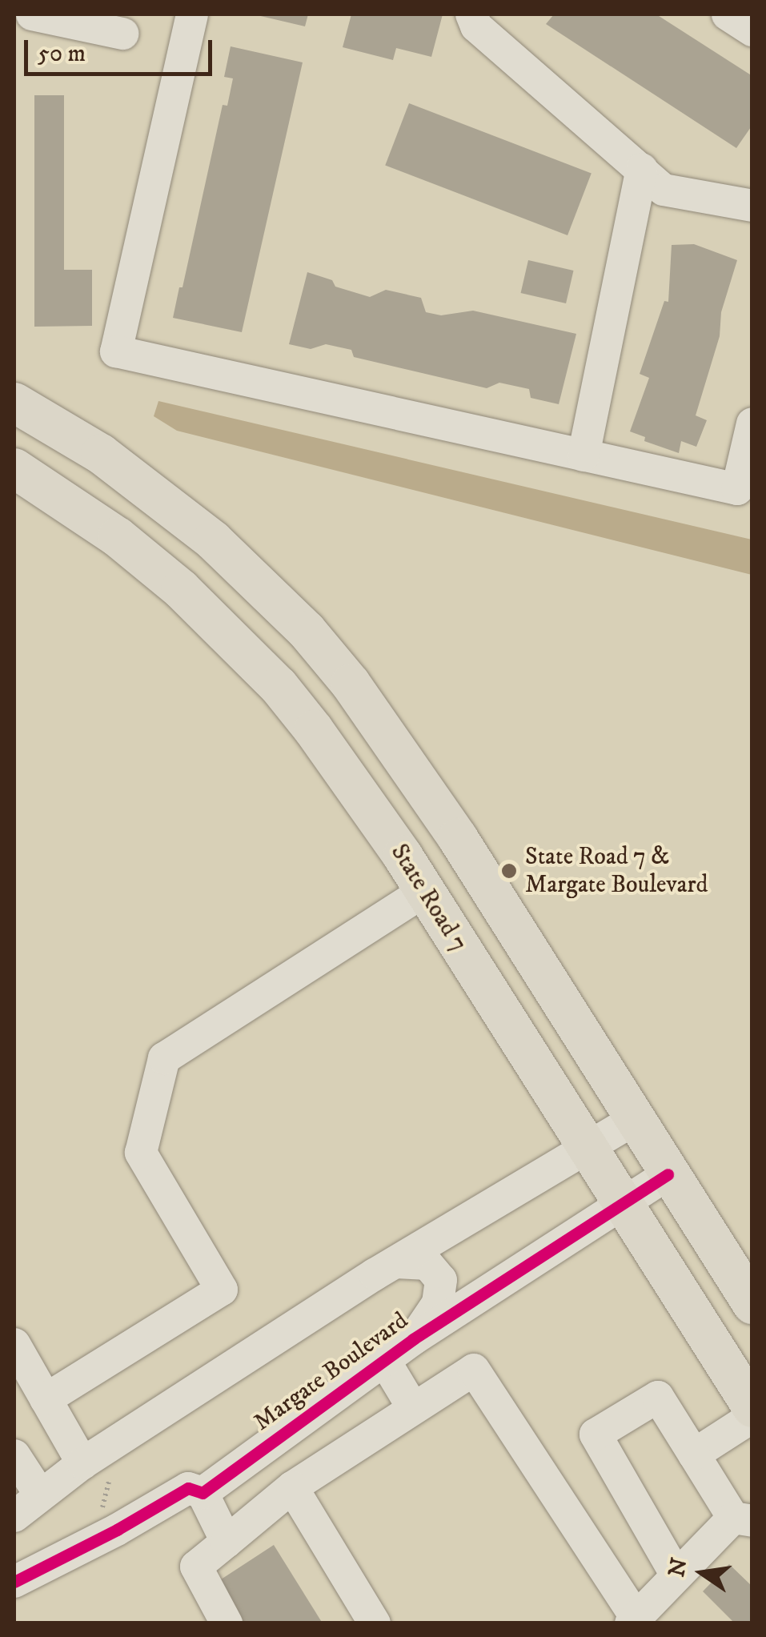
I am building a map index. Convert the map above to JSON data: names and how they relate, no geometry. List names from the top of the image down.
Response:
{
  "streets": {
    "main road": ["State Road 7"],
    "street": ["Margate Boulevard"]
  },
  "crossings": [
    ["State Road 7", "Margate Boulevard"]
  ],
  "places": ["State Road 7 & Margate Boulevard"],
  "scale_bar": "50 m",
  "north": "left"
}
